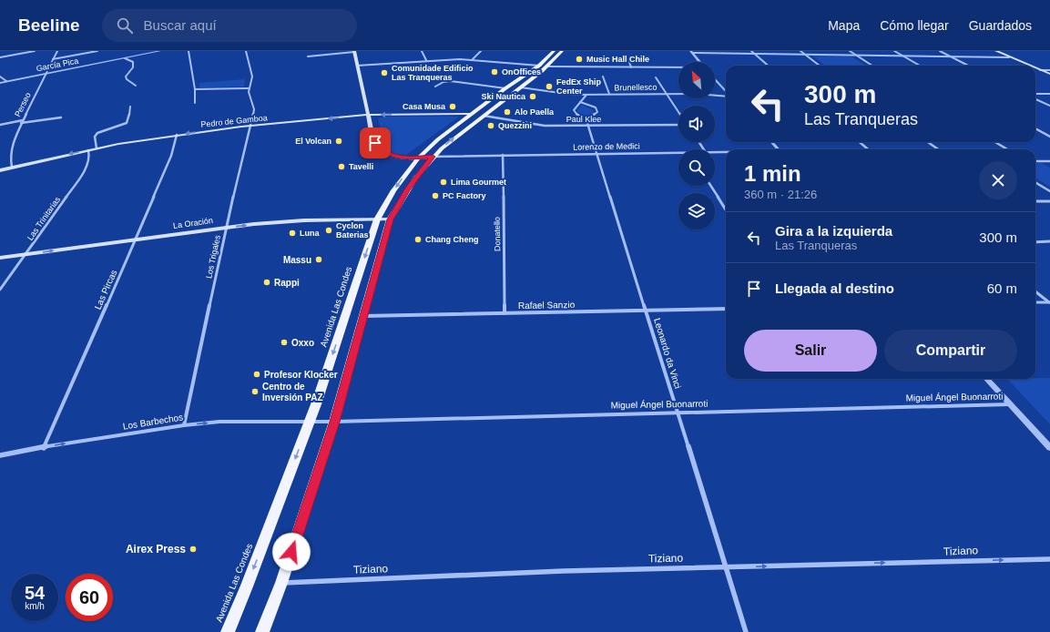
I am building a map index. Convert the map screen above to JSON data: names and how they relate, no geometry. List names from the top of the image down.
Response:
{
  "streets": {
    "main road": ["Pedro de Gamboa", "La Oración", "Avenida Las Condes"],
    "street": [
      "García Pica",
      "Brunellesco",
      "Perseo",
      "Paul Klee",
      "Lorenzo de Medici",
      "Las Trinitarias",
      "Donatello",
      "Los Trigales",
      "Las Pircas",
      "Rafael Sanzio",
      "Leonardo da Vinci",
      "Miguel Ángel Buonarroti",
      "Los Barbechos",
      "Tiziano"
    ]
  },
  "crossings": [
    ["García Pica", "Perseo"],
    ["Perseo", "Pedro de Gamboa"],
    ["Paul Klee", "Leonardo da Vinci"],
    ["Pedro de Gamboa", "Las Trinitarias"],
    ["Pedro de Gamboa", "Los Trigales"],
    ["Pedro de Gamboa", "Las Pircas"],
    ["Pedro de Gamboa", "Avenida Las Condes"],
    ["Lorenzo de Medici", "Donatello"],
    ["Lorenzo de Medici", "Leonardo da Vinci"],
    ["Las Trinitarias", "La Oración"],
    ["La Oración", "Los Trigales"],
    ["La Oración", "Las Pircas"],
    ["La Oración", "Avenida Las Condes"],
    ["Donatello", "Rafael Sanzio"],
    ["Los Trigales", "Los Barbechos"],
    ["Las Pircas", "Los Barbechos"],
    ["Rafael Sanzio", "Leonardo da Vinci"],
    ["Avenida Las Condes", "Miguel Ángel Buonarroti"],
    ["Avenida Las Condes", "Los Barbechos"],
    ["Leonardo da Vinci", "Miguel Ángel Buonarroti"],
    ["Leonardo da Vinci", "Tiziano"],
    ["Miguel Ángel Buonarroti", "Los Barbechos"]
  ],
  "one_way": [
    "Pedro de Gamboa",
    "La Oración",
    "Los Barbechos",
    "Tiziano"
  ],
  "places": [
    "Music Hall Chile",
    "OnOffices",
    "Comunidade Edificio Las Tranqueras",
    "FedEx Ship Center",
    "Ski Nautica",
    "Casa Musa",
    "Alo Paella",
    "Quezzini",
    "El Volcan",
    "Tavelli",
    "Lima Gourmet",
    "PC Factory",
    "Cyclon Baterias",
    "Luna",
    "Chang Cheng",
    "Massu",
    "Rappi",
    "Oxxo",
    "Profesor Klocker",
    "Centro de Inversión PAZ",
    "Airex Press"
  ],
  "north": "top left",
  "page": {
    "header": "Beeline",
    "search": "Buscar aquí",
    "nav": ["Mapa", "Cómo llegar", "Guardados"],
    "turn": ["300 m", "Las Tranqueras"],
    "heading": ["1 min", "360 m · 21:26"],
    "list": [
      {
        "name": "Gira a la izquierda",
        "note": "Las Tranqueras",
        "value": "300 m"
      },
      {
        "name": "Llegada al destino",
        "value": "60 m"
      }
    ],
    "buttons": ["Salir", "Compartir"],
    "speed": "54 km/h",
    "limit": "60"
  }
}
